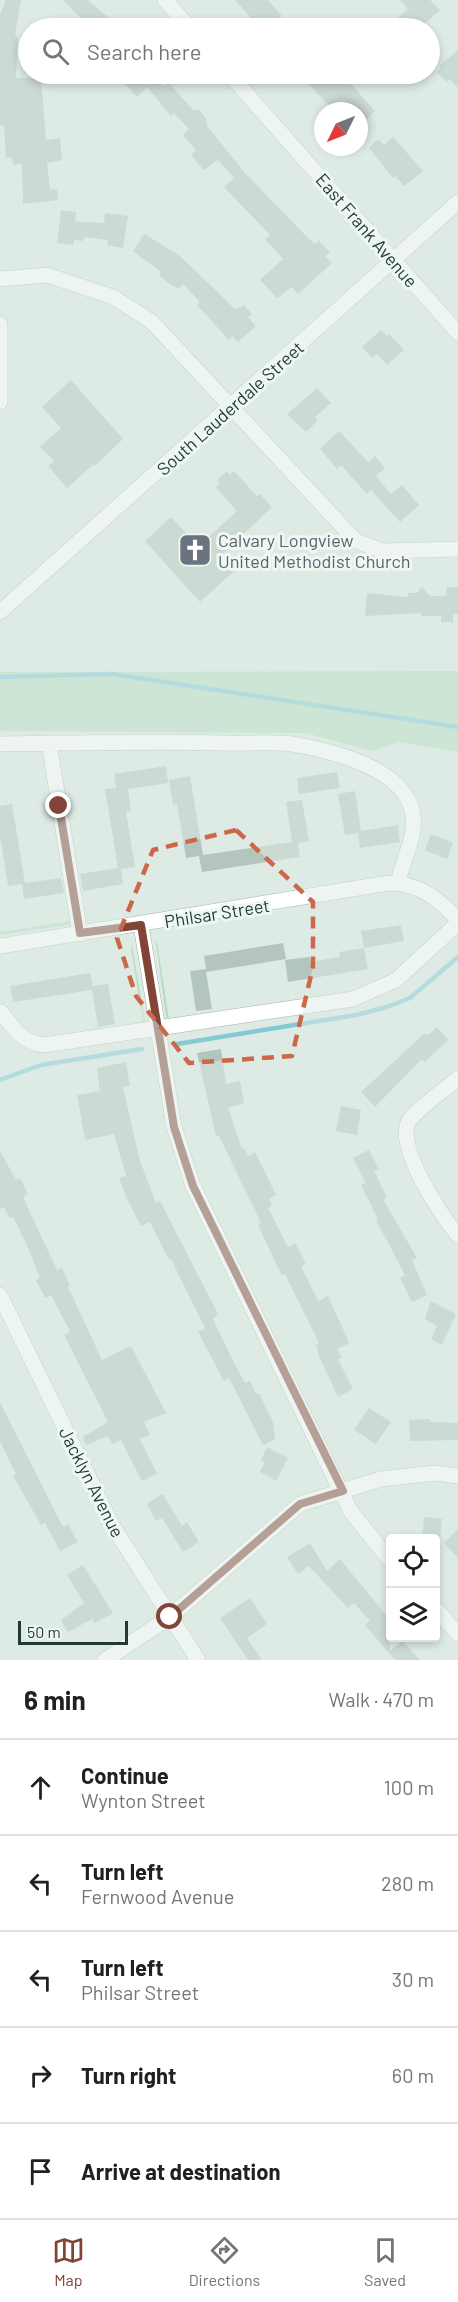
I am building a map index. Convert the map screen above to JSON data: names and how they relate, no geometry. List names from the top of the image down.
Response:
{
  "streets": {
    "street": [
      "East Frank Avenue",
      "South Lauderdale Street",
      "Philsar Street",
      "Jacklyn Avenue"
    ]
  },
  "crossings": [
    ["East Frank Avenue", "South Lauderdale Street"]
  ],
  "places": {
    "church": ["Calvary Longview United Methodist Church"]
  },
  "scale_bar": "50 m",
  "north": "bottom left",
  "page": {
    "search": "Search here",
    "scale": "50 m",
    "heading": ["6 min", "Walk · 470 m"],
    "list": [
      ["Continue", "Wynton Street", "100 m"],
      ["Turn left", "Fernwood Avenue", "280 m"],
      ["Turn left", "Philsar Street", "30 m"],
      ["Turn right", "60 m"],
      "Arrive at destination"
    ],
    "nav": ["Map", "Directions", "Saved"]
  }
}
